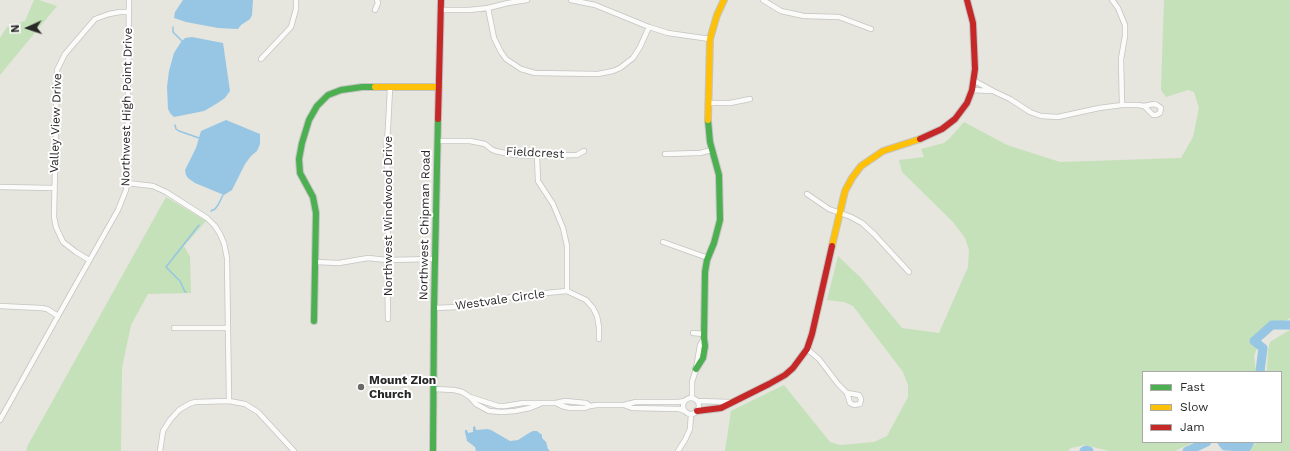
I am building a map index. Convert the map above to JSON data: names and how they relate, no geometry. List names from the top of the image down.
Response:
{
  "streets": {
    "street": [
      "Northwest High Point Drive",
      "Valley View Drive",
      "Fieldcrest",
      "Northwest Windwood Drive",
      "Northwest Chipman Road",
      "Westvale Circle"
    ]
  },
  "crossings": [
    ["Northwest High Point Drive", "Valley View Drive"],
    ["Fieldcrest", "Northwest Chipman Road"],
    ["Northwest Chipman Road", "Westvale Circle"]
  ],
  "places": ["Mount Zion Church"],
  "legend": ["Fast", "Slow", "Jam"],
  "north": "left"
}
